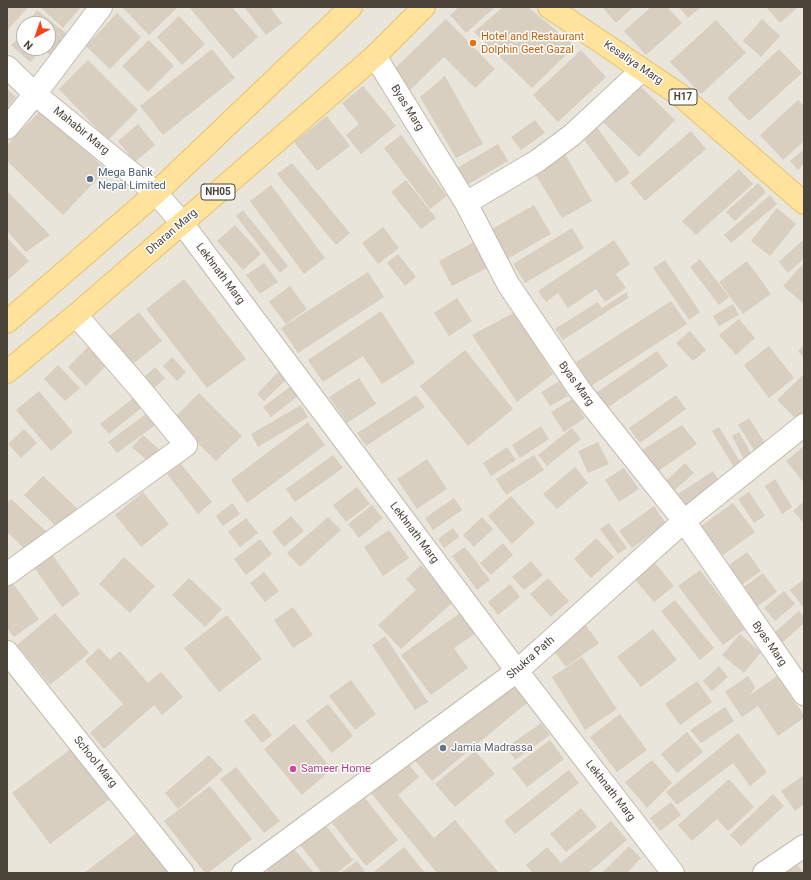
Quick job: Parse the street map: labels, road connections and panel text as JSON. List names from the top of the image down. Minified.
{"streets":{"main road":["Kesaliya Marg","H17","NH05","Dharan Marg"],"street":["Byas Marg","Mahabir Marg","Lekhnath Marg","Shukra Path","School Marg"]},"crossings":[["Byas Marg","Dharan Marg"],["Byas Marg","Shukra Path"],["Mahabir Marg","Lekhnath Marg"],["Dharan Marg","Lekhnath Marg"],["Lekhnath Marg","Shukra Path"]],"places":["Hotel and Restaurant Dolphin Geet Gazal","Mega Bank Nepal Limited","Jamia Madrassa","Sameer Home"],"north":"bottom left"}
